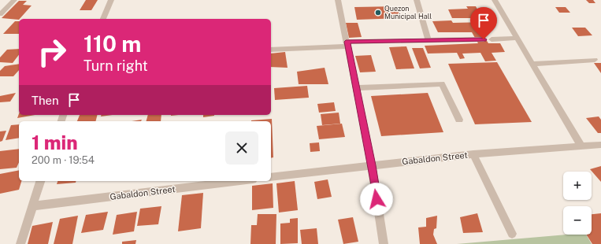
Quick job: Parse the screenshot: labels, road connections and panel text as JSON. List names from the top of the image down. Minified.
{"streets":{"street":["Gabaldon Street"]},"places":["Quezon Municipal Hall"],"page":{"turn":["110 m","Turn right"],"then":"Then","heading":["1 min","200 m · 19:54"],"map_buttons":["+","−"]}}
